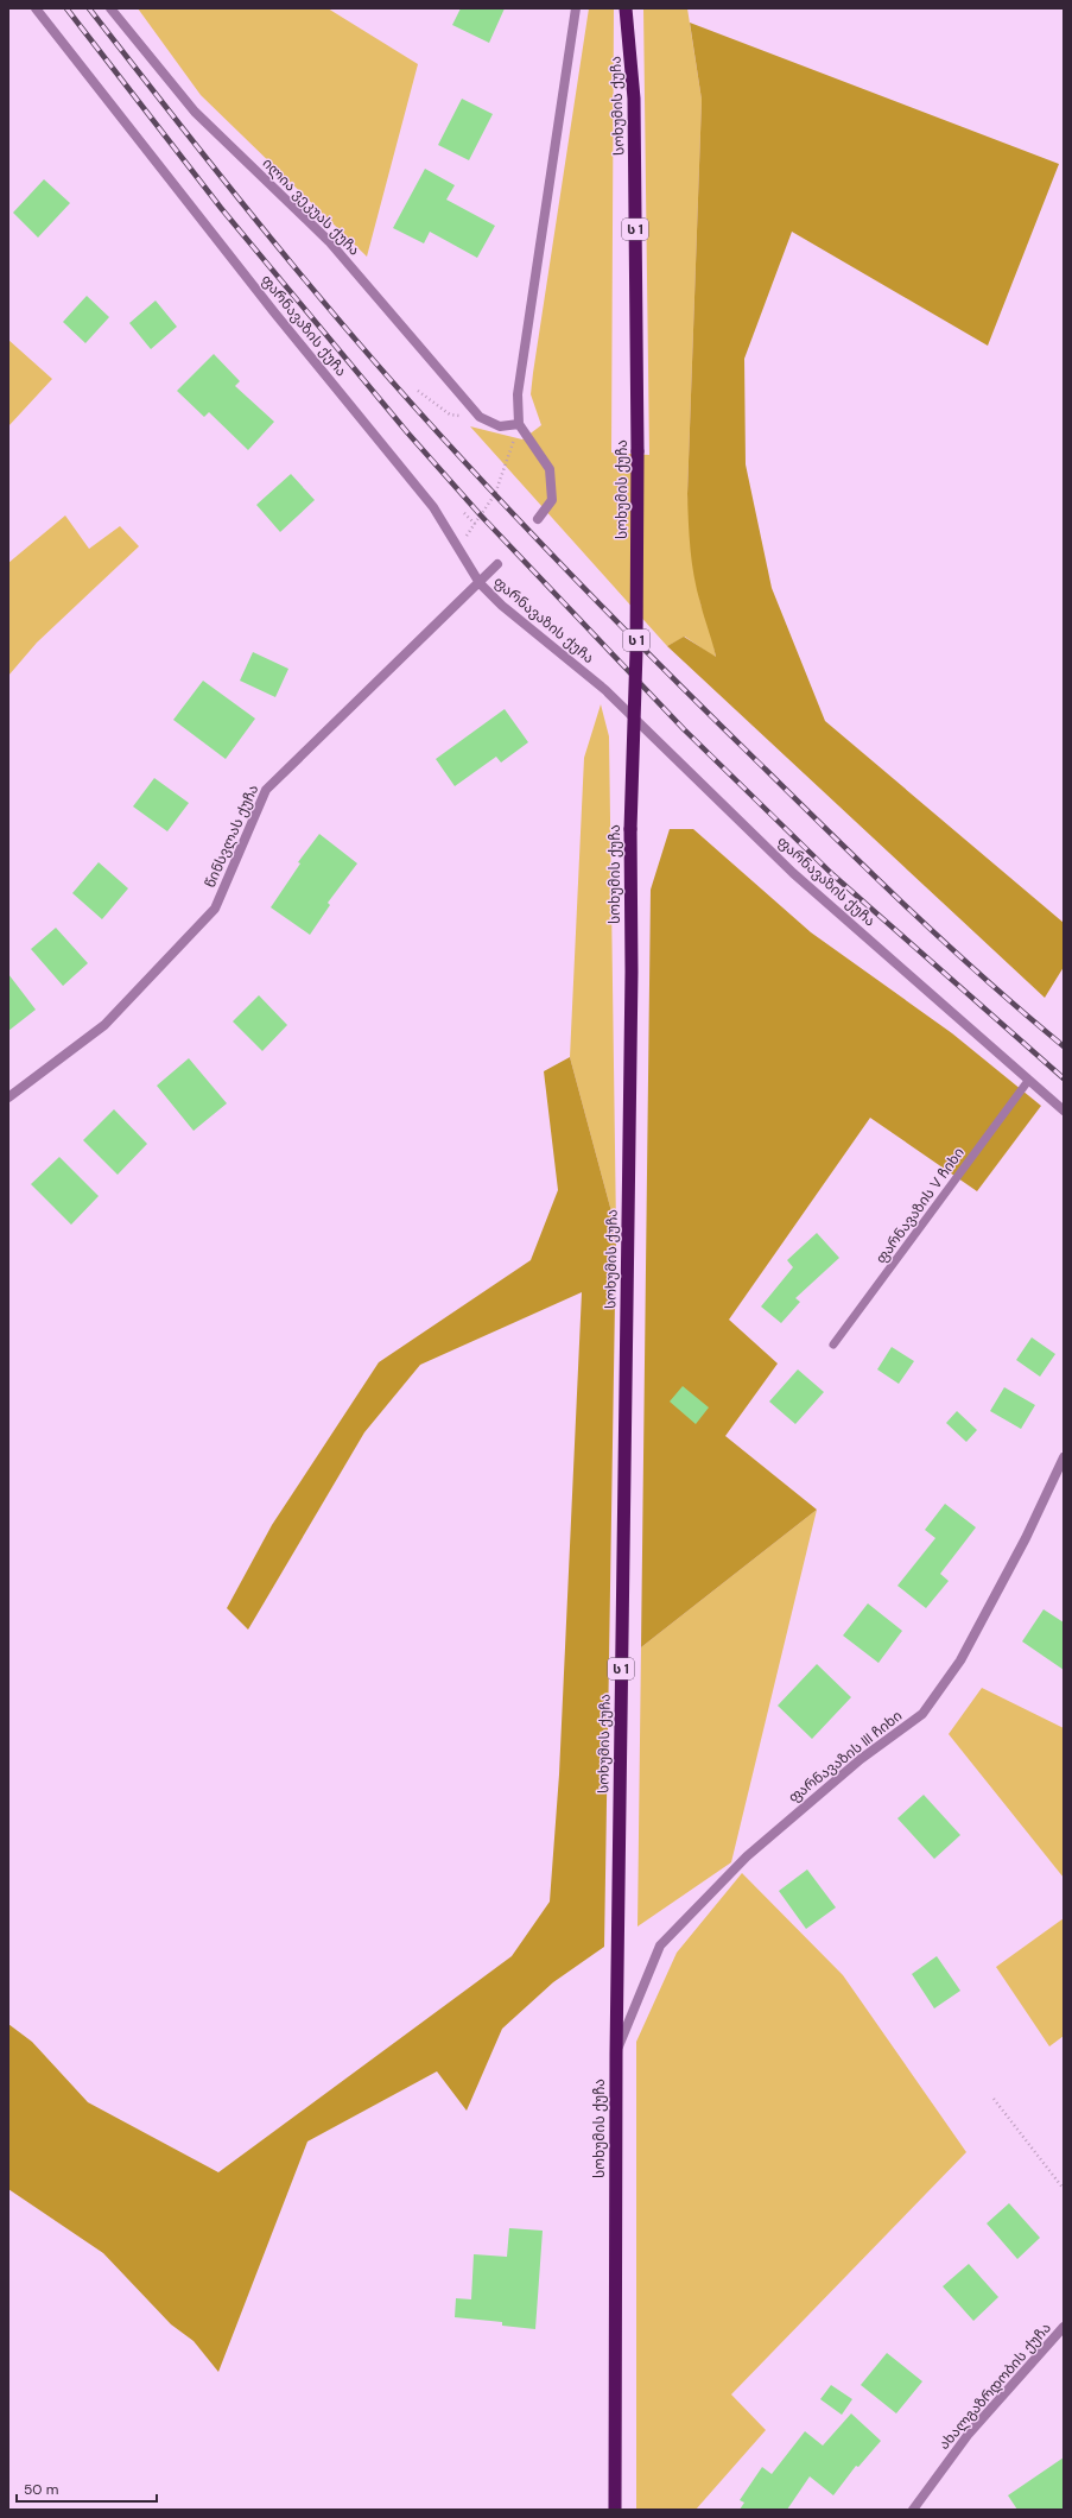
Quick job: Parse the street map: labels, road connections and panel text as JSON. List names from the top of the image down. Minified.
{"streets":{"highway":["სოხუმის ქუჩა","ს 1"],"street":["ილია ვეკუას ქუჩა","ფარნავაზის ქუჩა","წინსვლას ქუჩა","ფარნავაზის III ჩიხი","ახალგაზრდობის ქუჩა"],"lane":["ფარნავაზის V ჩიხი"]},"crossings":[["სოხუმის ქუჩა","ფარნავაზის III ჩიხი"],["ფარნავაზის ქუჩა","წინსვლას ქუჩა"],["ფარნავაზის ქუჩა","ფარნავაზის V ჩიხი"]],"scale_bar":"50 m"}
